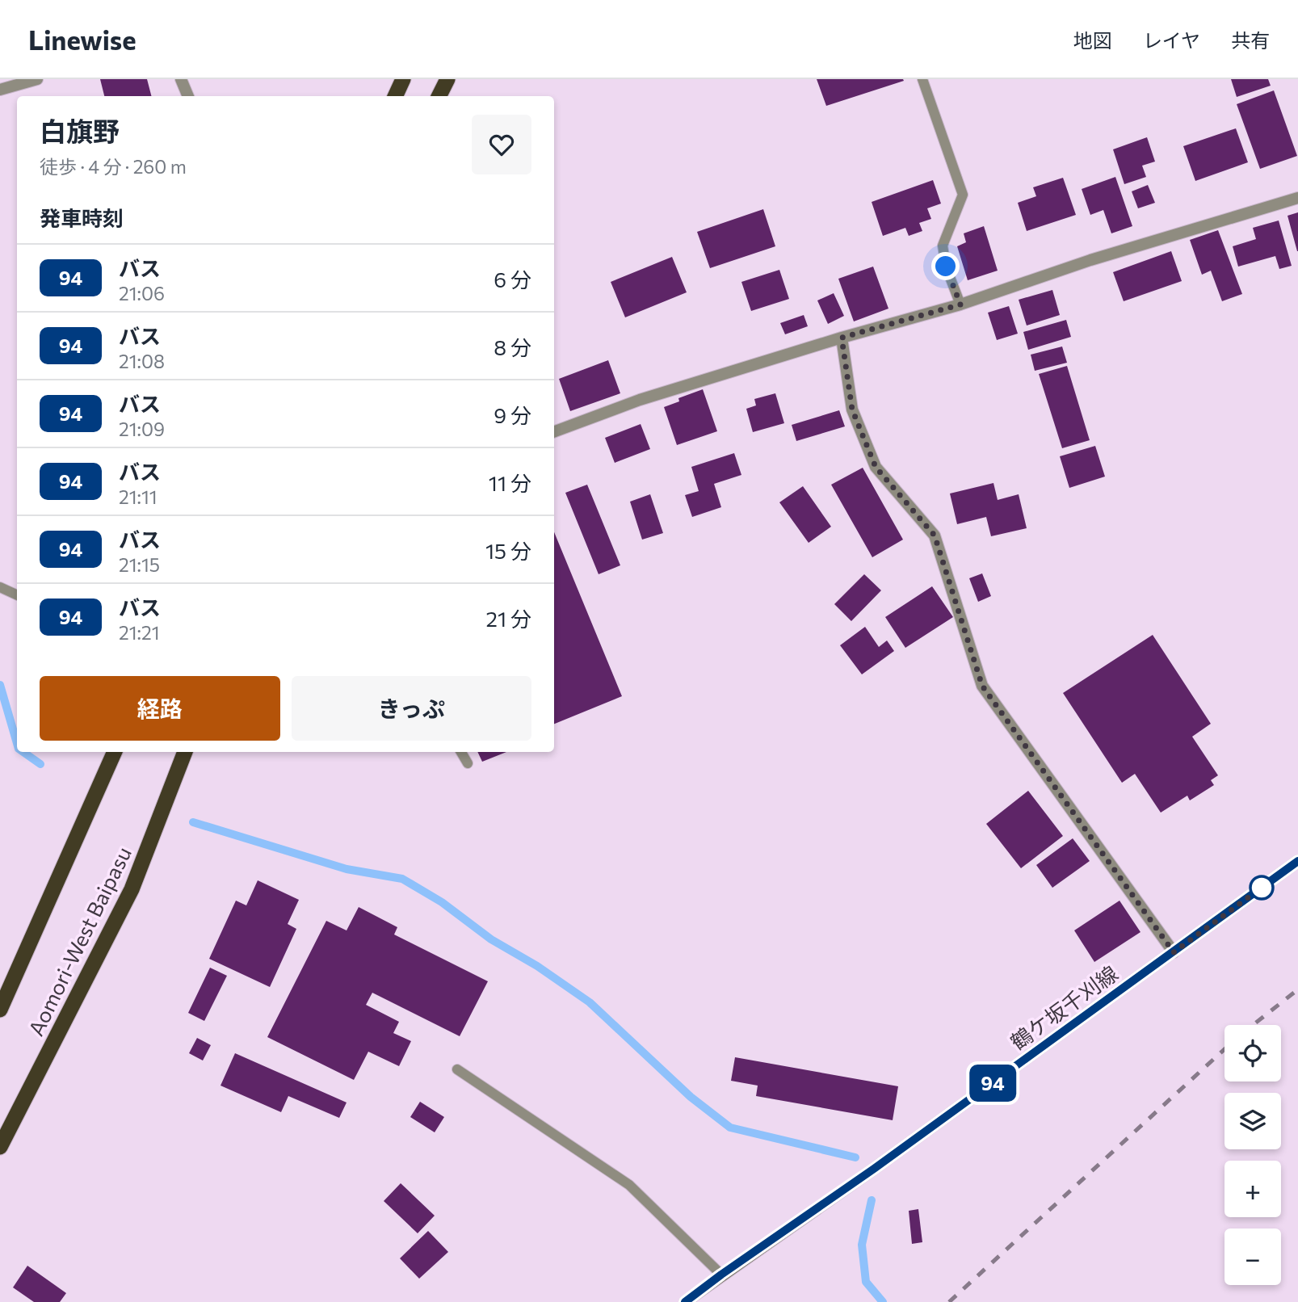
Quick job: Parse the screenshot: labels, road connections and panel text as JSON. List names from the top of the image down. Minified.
{"streets":{"highway":["Aomori-West Baipasu"],"main road":["鶴ケ坂千刈線"]},"lines":["bus line 94"],"page":{"header":"Linewise","nav":["地図","レイヤ","共有"],"on_map":"94","heading":[["白旗野","徒歩 · 4 分 · 260 m"],"発車時刻"],"list":[{"mark":"94","name":"バス","note":"21:06","value":"6 分"},{"mark":"94","name":"バス","note":"21:08","value":"8 分"},{"mark":"94","name":"バス","note":"21:09","value":"9 分"},{"mark":"94","name":"バス","note":"21:11","value":"11 分"},{"mark":"94","name":"バス","note":"21:15","value":"15 分"},{"mark":"94","name":"バス","note":"21:21","value":"21 分"}],"buttons":["経路","きっぷ"],"map_buttons":["+","−"]}}
